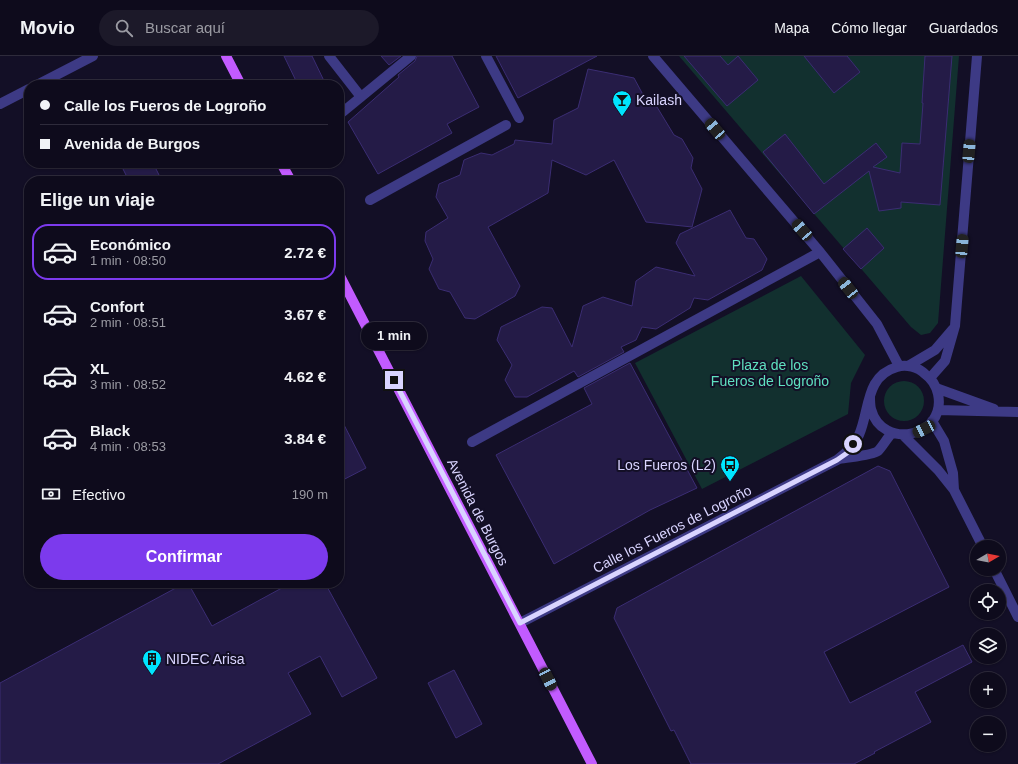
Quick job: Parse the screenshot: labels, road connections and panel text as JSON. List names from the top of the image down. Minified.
{"streets":{"main road":["Avenida de Burgos"],"street":["Calle los Fueros de Logroño"]},"crossings":[["Avenida de Burgos","Calle los Fueros de Logroño"]],"parks":["Plaza de los Fueros de Logroño"],"places":{"bar":["Kailash"],"bus stop":["Los Fueros (L2)"],"building":["NIDEC Arisa"]},"north":"right","page":{"header":"Movio","search":"Buscar aquí","nav":["Mapa","Cómo llegar","Guardados"],"banner":["Calle los Fueros de Logroño","Avenida de Burgos"],"heading":"Elige un viaje","list":[{"name":"Económico","note":"1 min · 08:50","value":"2.72 €"},{"name":"Confort","note":"2 min · 08:51","value":"3.67 €"},{"name":"XL","note":"3 min · 08:52","value":"4.62 €"},{"name":"Black","note":"4 min · 08:53","value":"3.84 €"}],"bubble":"1 min","pay":["Efectivo","190 m"],"buttons":"Confirmar","map_buttons":["+","−"]}}
